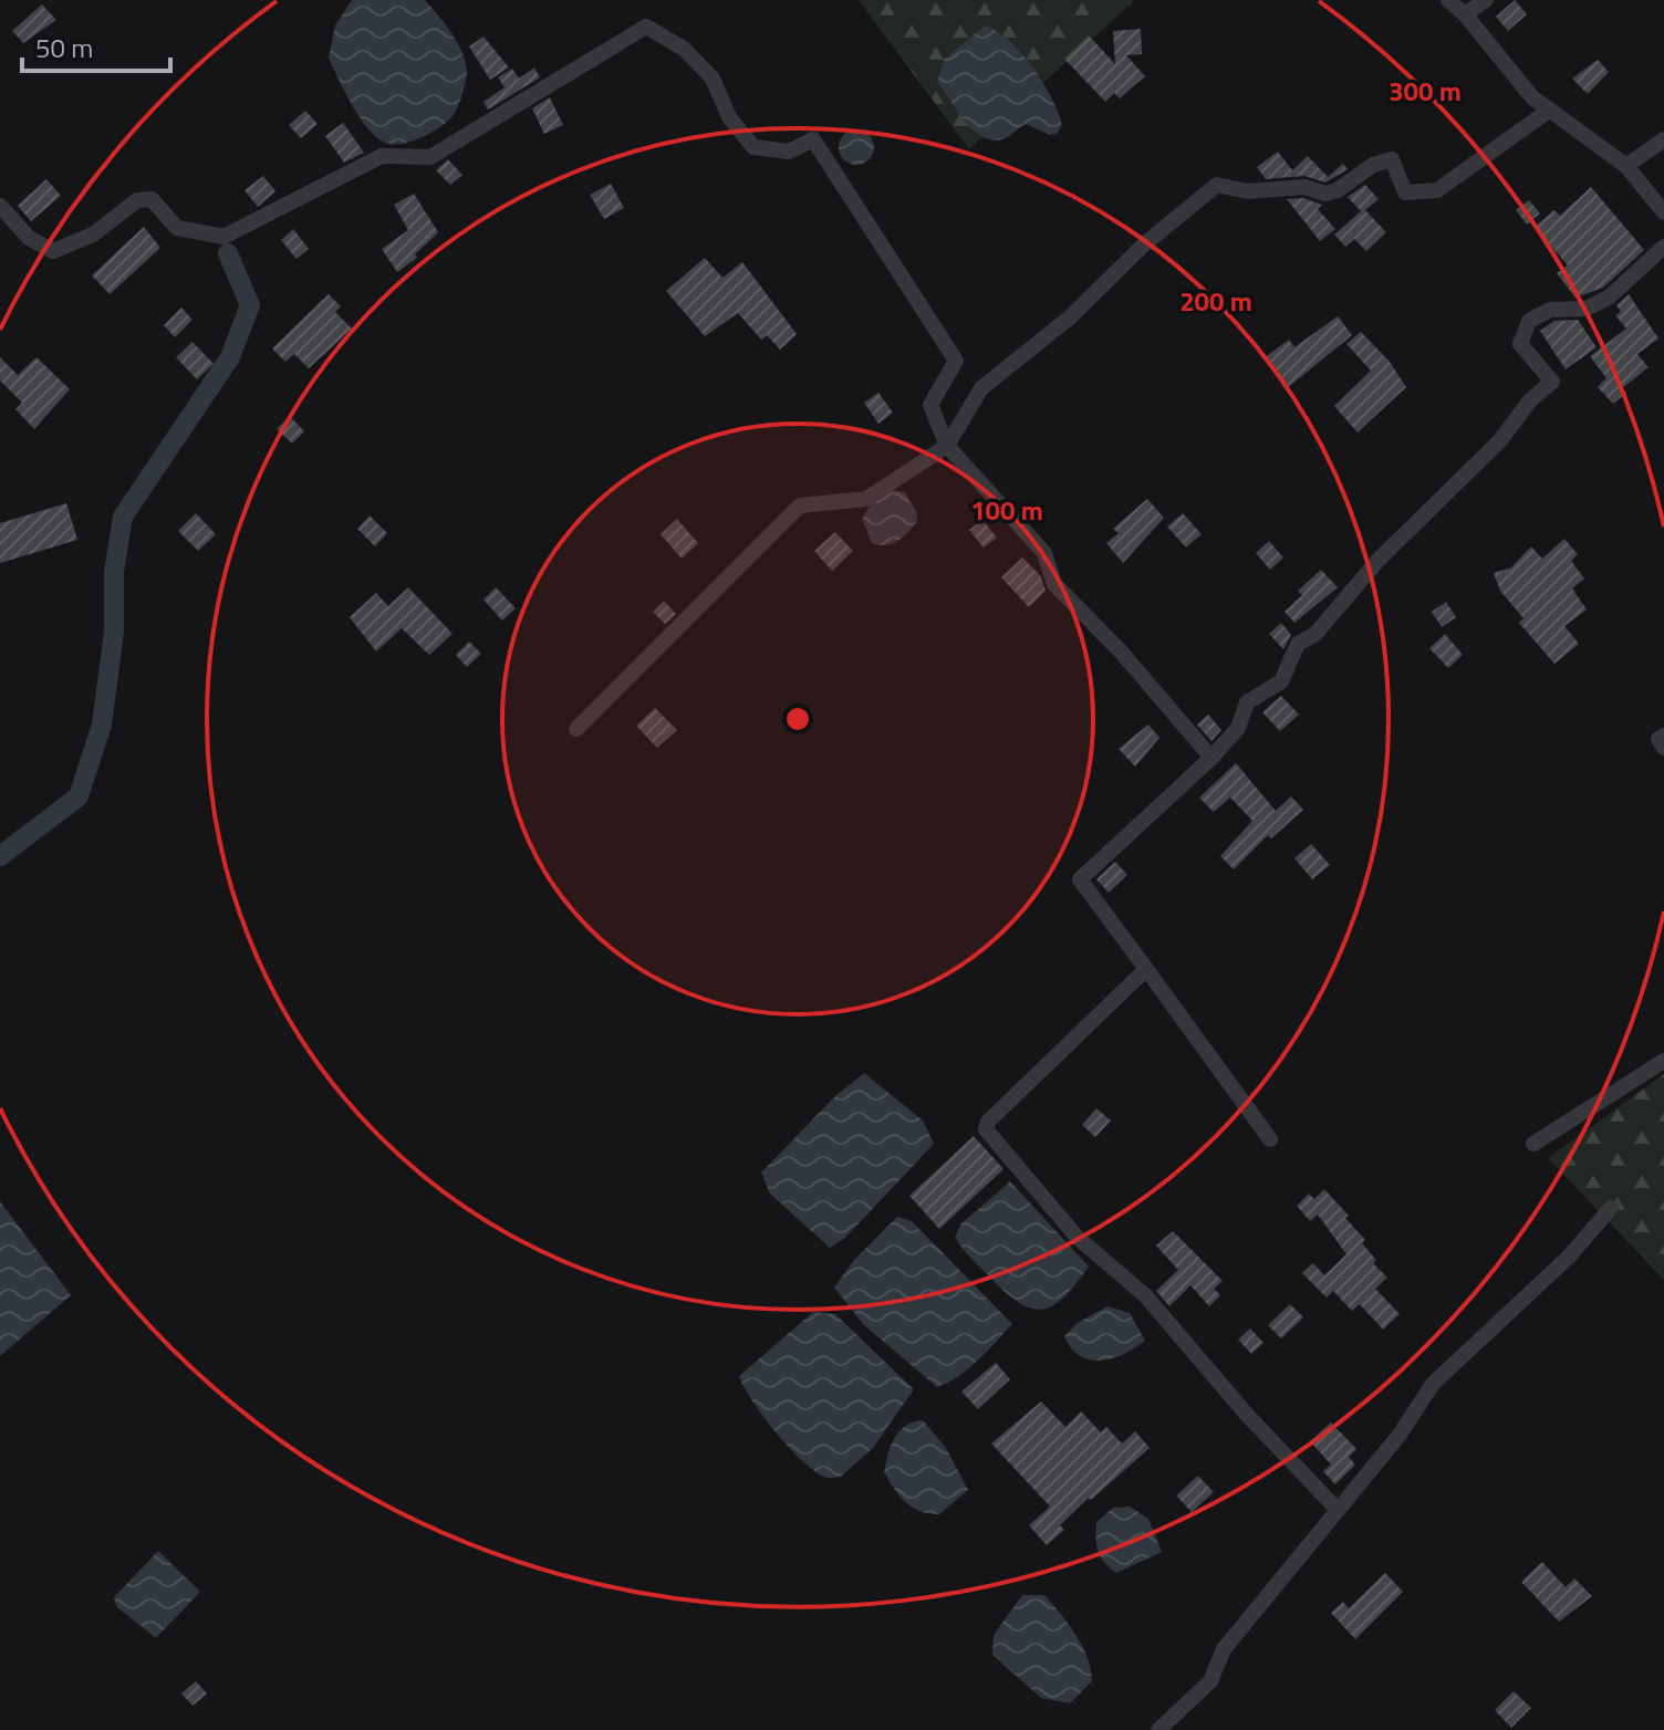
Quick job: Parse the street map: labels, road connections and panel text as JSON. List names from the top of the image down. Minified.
{"scale_bar":"50 m","rings":["300 m","200 m","100 m"]}
